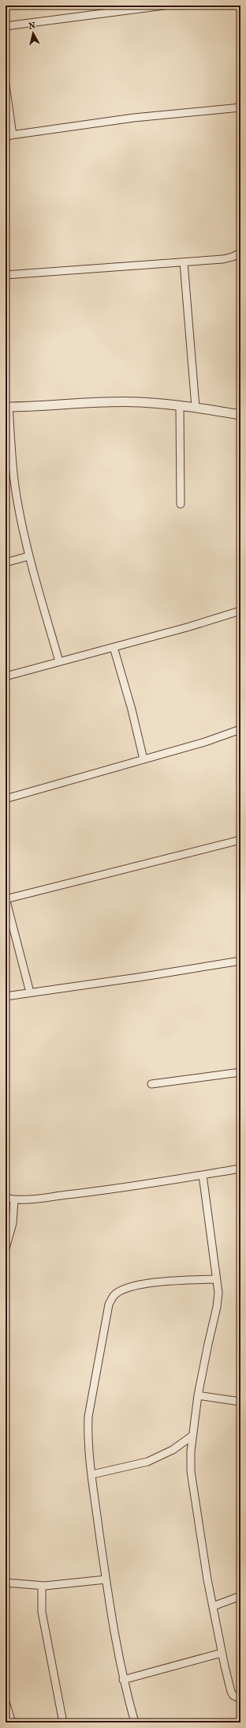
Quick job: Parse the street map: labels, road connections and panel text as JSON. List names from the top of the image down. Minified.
{"north":"top"}
